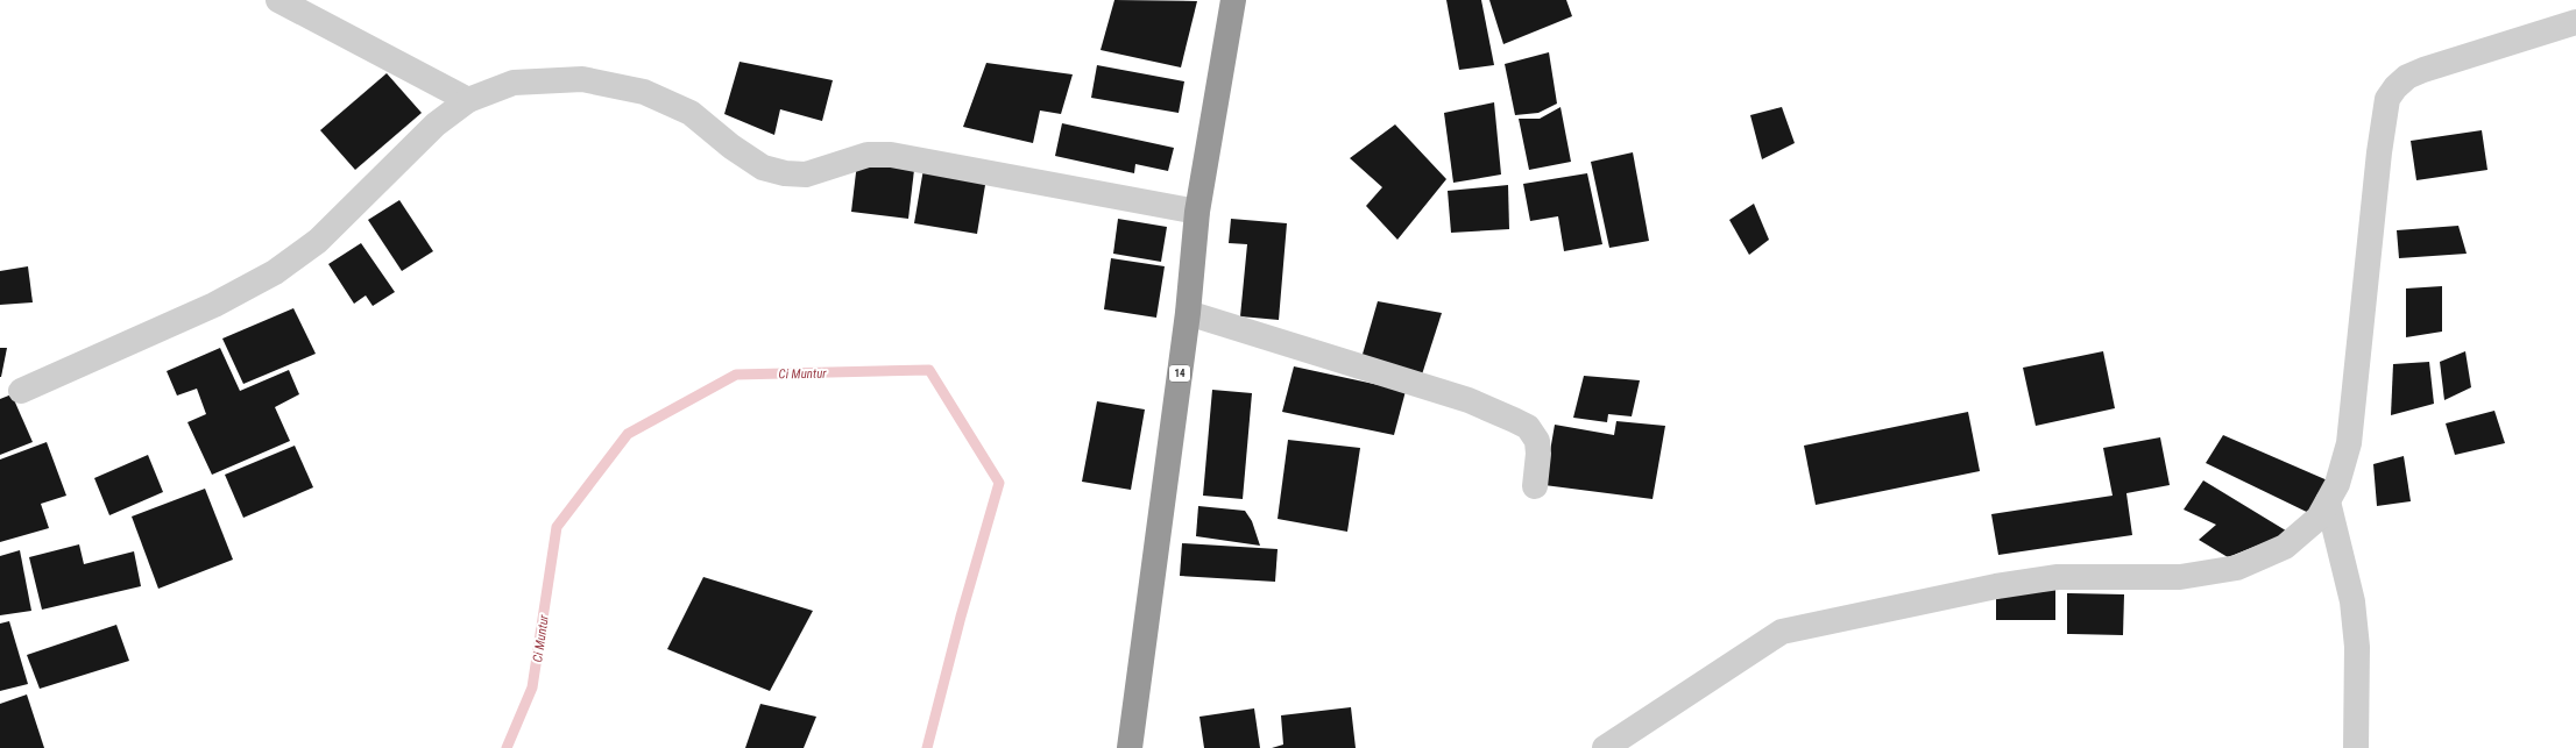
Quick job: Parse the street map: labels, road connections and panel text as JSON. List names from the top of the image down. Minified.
{"streets":{"highway":["14"]},"water":["Ci Muntur"]}
